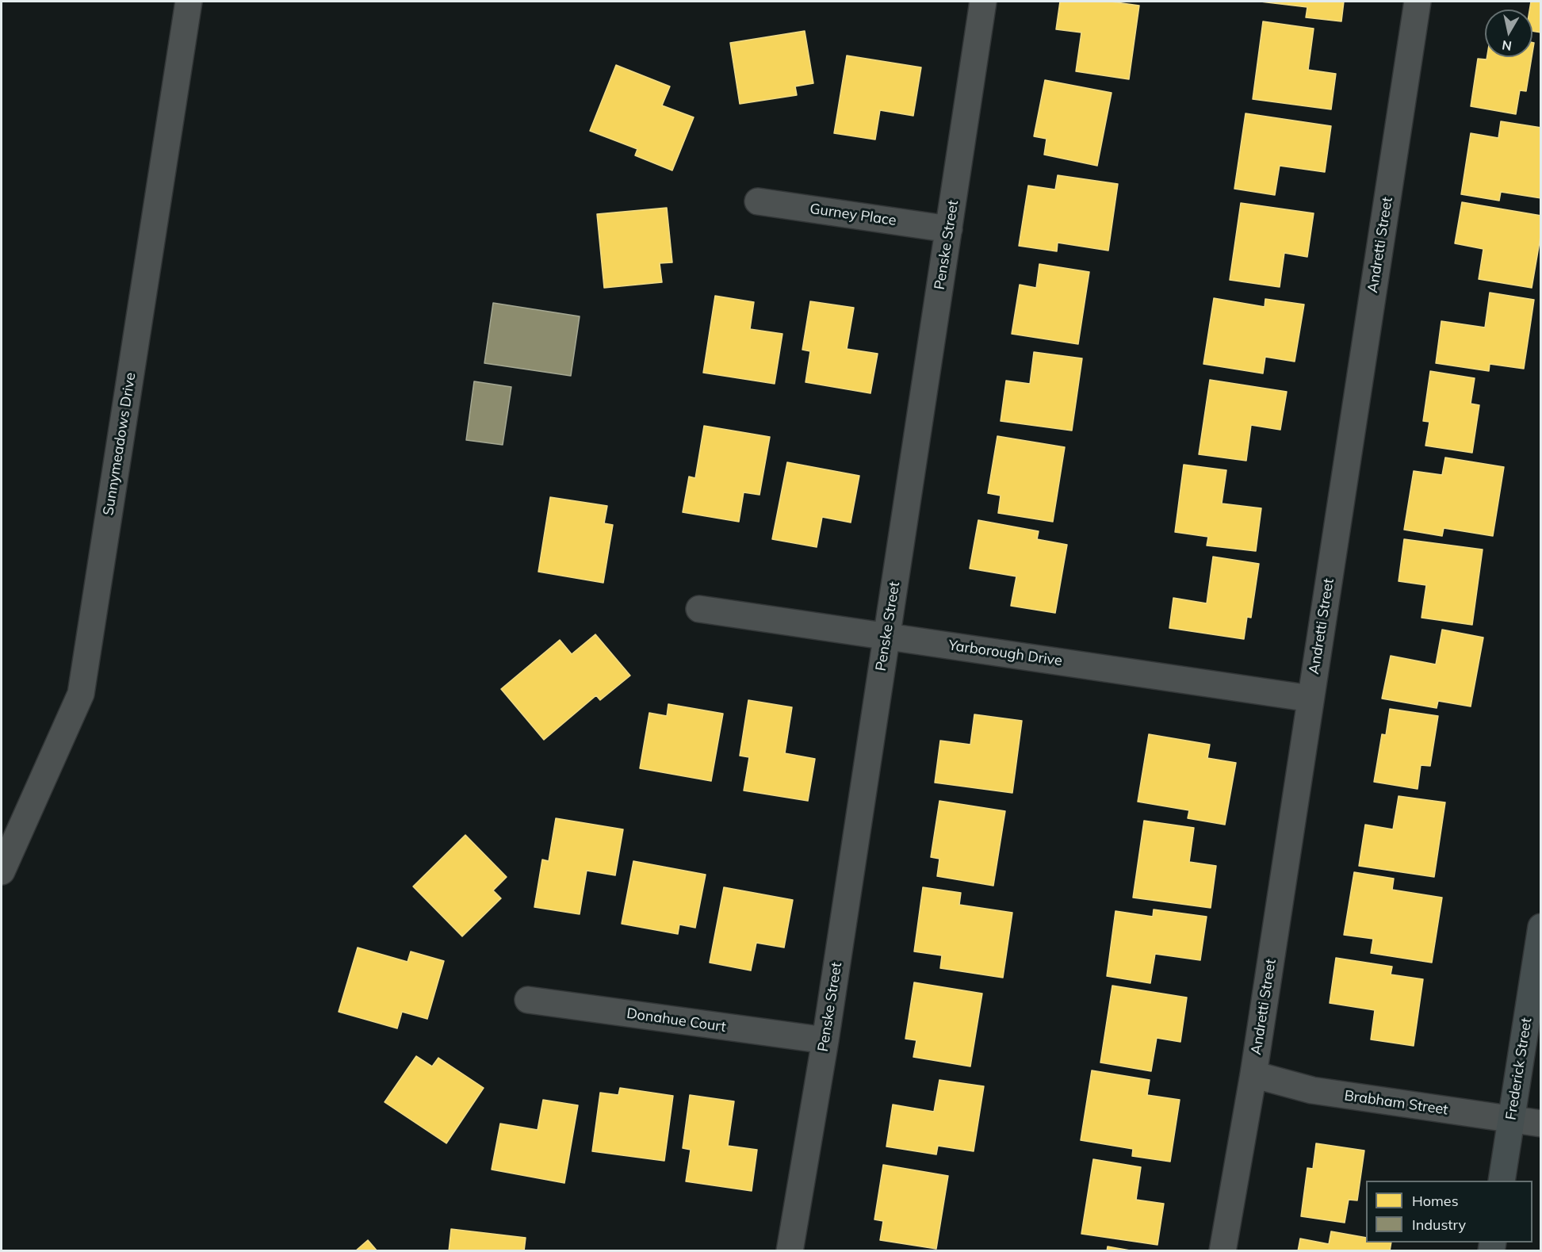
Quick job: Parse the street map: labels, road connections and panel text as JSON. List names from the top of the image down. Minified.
{"streets":{"main road":["Frederick Street"],"street":["Gurney Place","Penske Street","Andretti Street","Sunnymeadows Drive","Yarborough Drive","Donahue Court","Brabham Street"]},"crossings":[["Gurney Place","Penske Street"],["Penske Street","Yarborough Drive"],["Penske Street","Donahue Court"],["Andretti Street","Yarborough Drive"],["Andretti Street","Brabham Street"],["Frederick Street","Brabham Street"]],"legend":["Homes","Industry"],"north":"bottom"}
